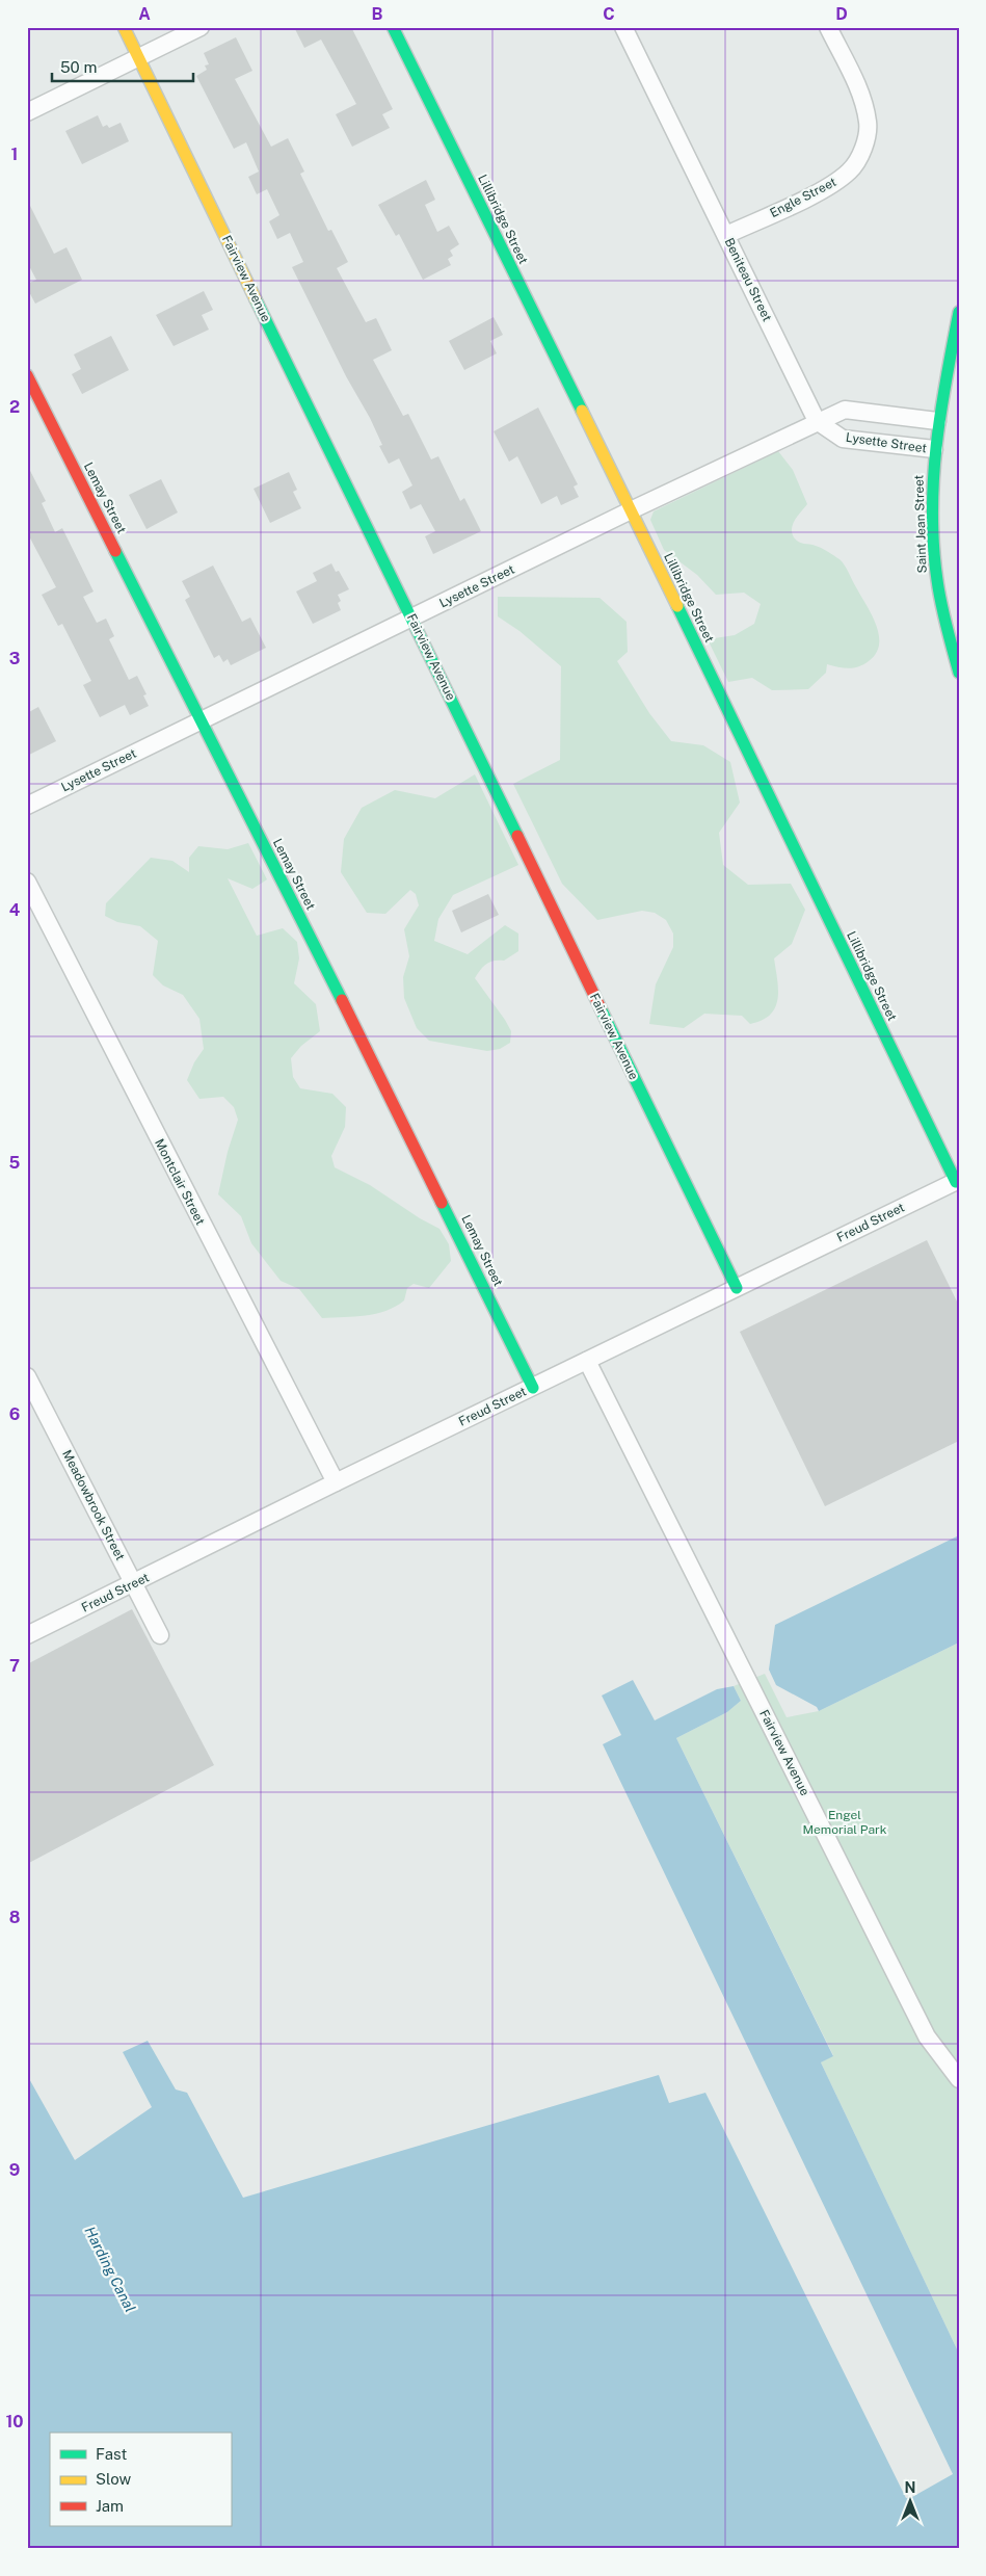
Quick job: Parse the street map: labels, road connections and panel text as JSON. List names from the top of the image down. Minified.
{"streets":{"street":["Engle Street","Lillibridge Street","Fairview Avenue","Beniteau Street","Lysette Street","Lemay Street","Saint Jean Street","Montclair Street","Freud Street","Meadowbrook Street"]},"crossings":[["Engle Street","Beniteau Street"],["Lillibridge Street","Lysette Street"],["Lillibridge Street","Freud Street"],["Fairview Avenue","Lysette Street"],["Fairview Avenue","Freud Street"],["Beniteau Street","Lysette Street"],["Lysette Street","Lemay Street"],["Lysette Street","Saint Jean Street"],["Lemay Street","Freud Street"],["Montclair Street","Freud Street"],["Freud Street","Meadowbrook Street"]],"water":["Harding Canal"],"parks":["Engel Memorial Park"],"legend":["Fast","Slow","Jam"],"scale_bar":"50 m","north":"top","grid":{"columns":["A","B","C","D"],"rows":["1","2","3","4","5","6","7","8","9","10"]}}
